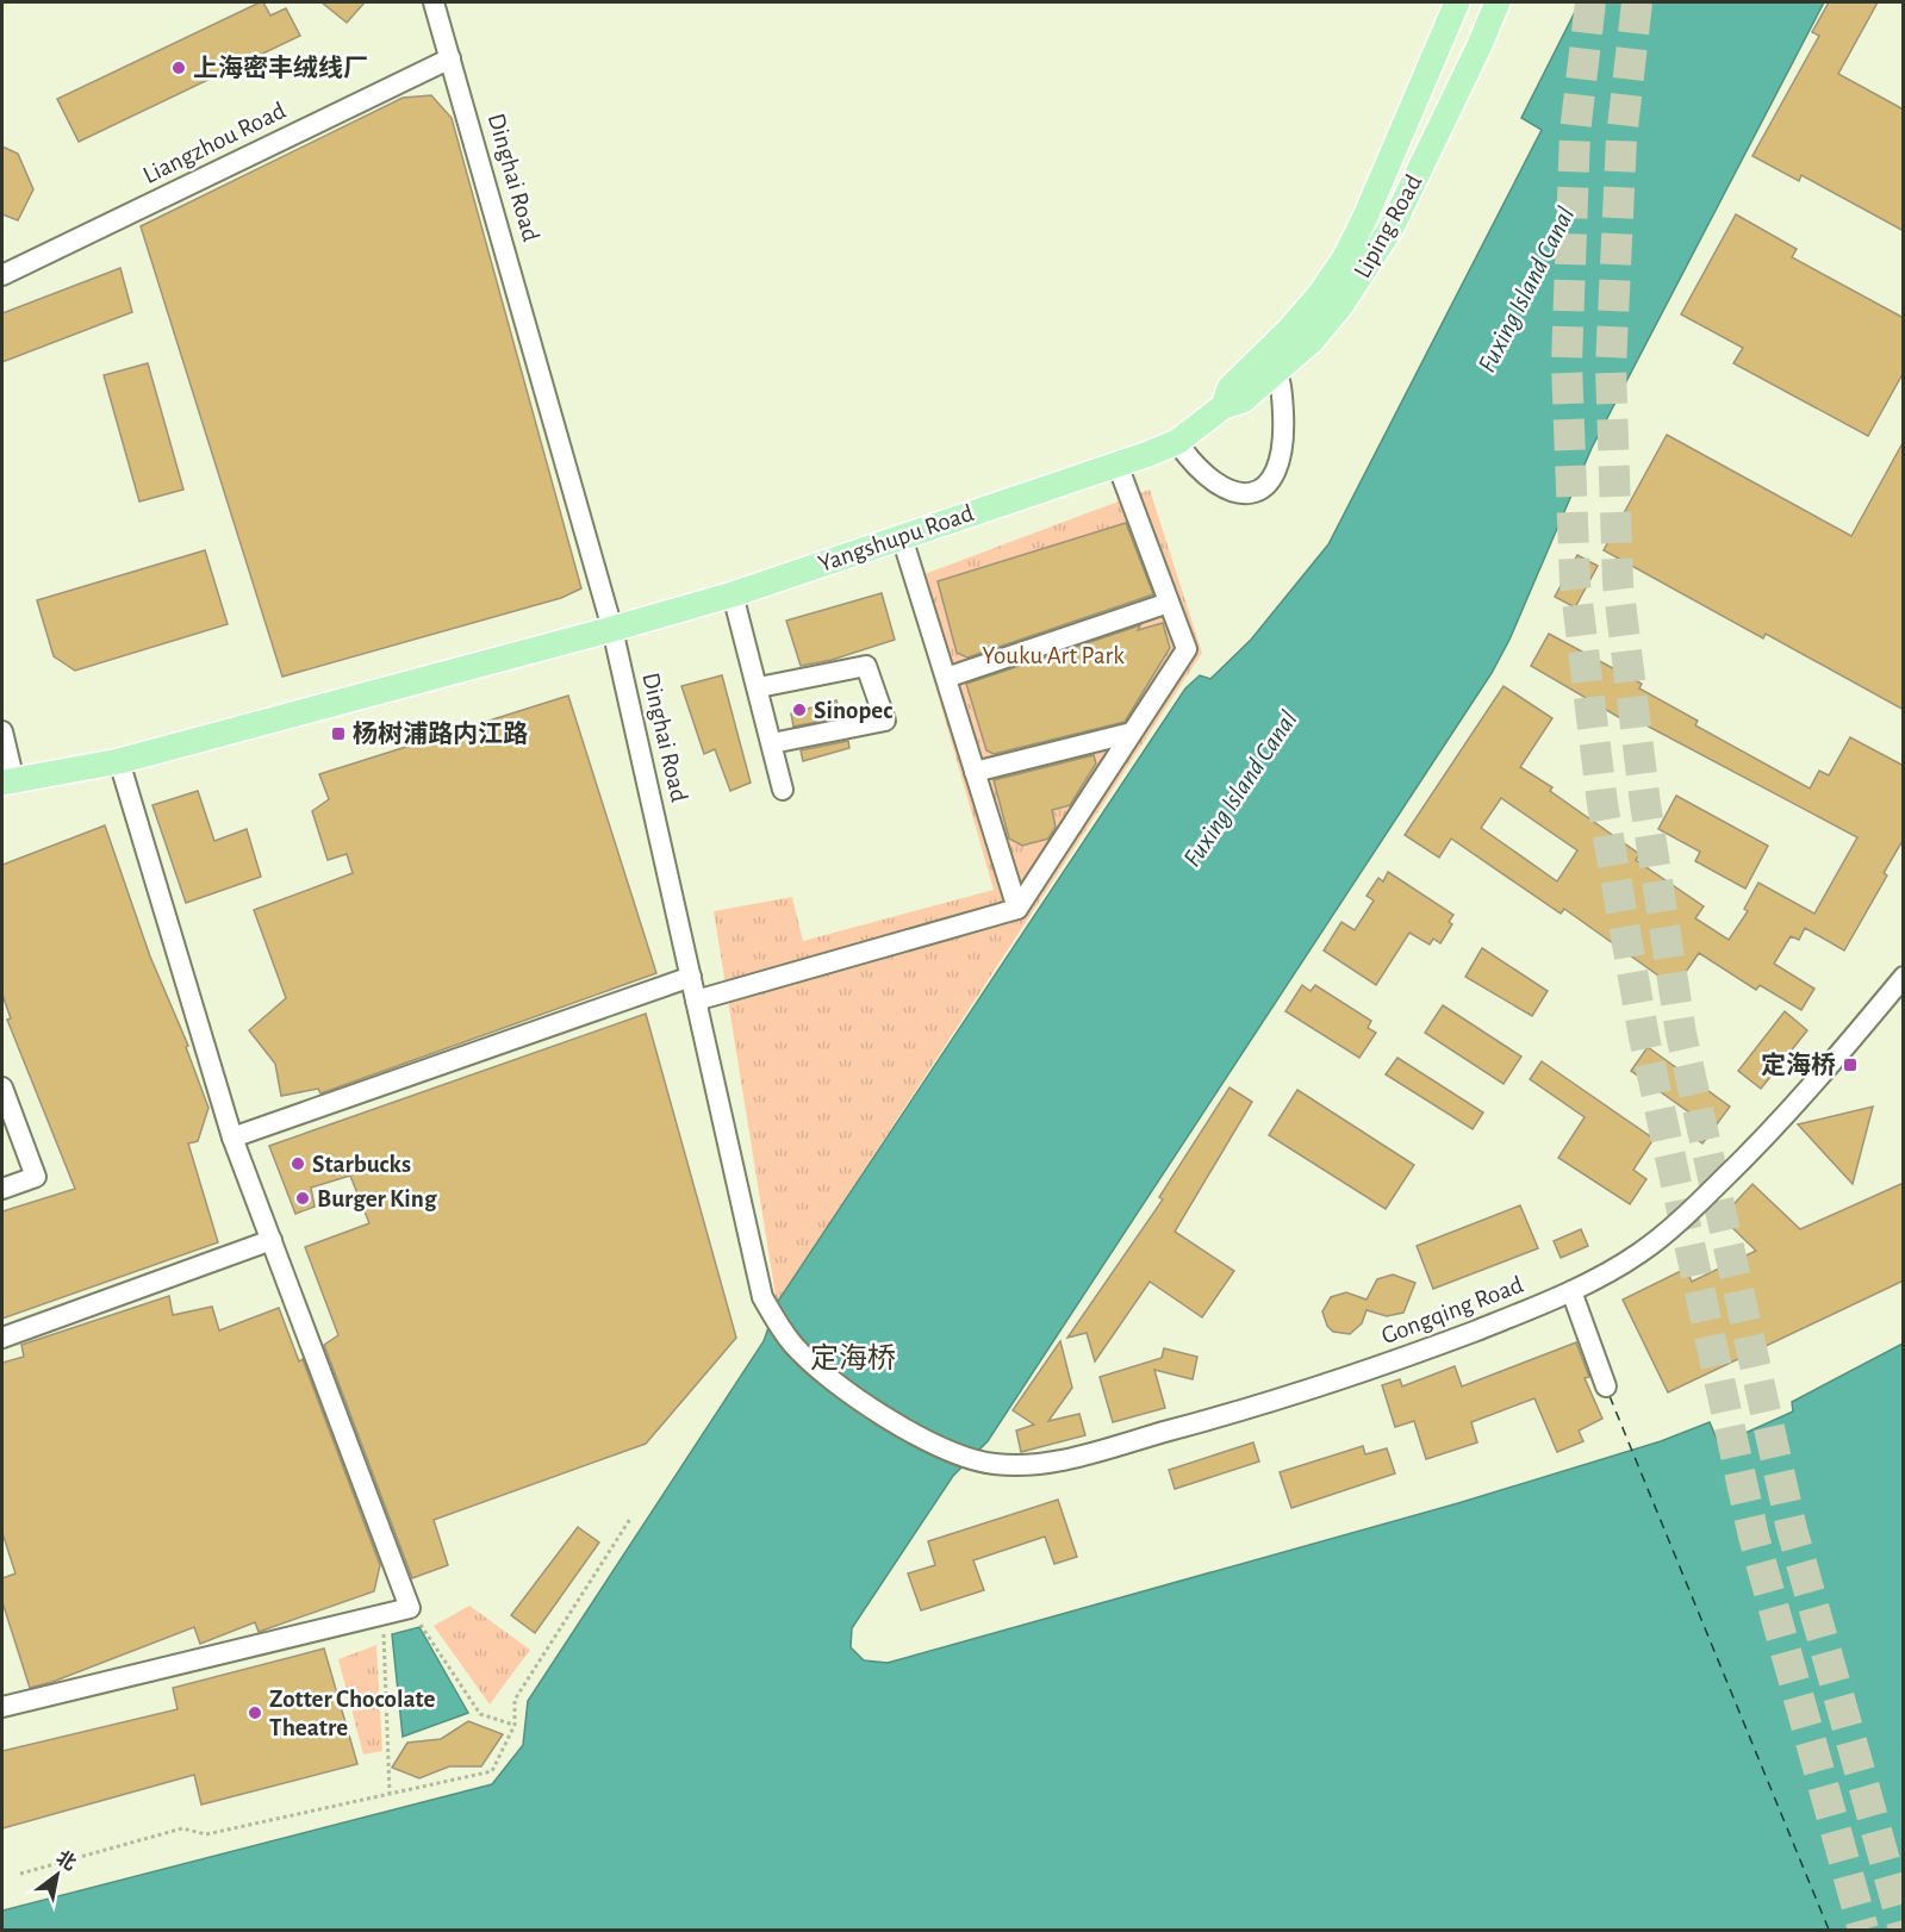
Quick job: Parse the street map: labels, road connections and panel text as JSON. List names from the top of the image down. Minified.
{"streets":{"main road":["Liping Road","Yangshupu Road"],"street":["Liangzhou Road","Dinghai Road","Gongqing Road"]},"crossings":[["Liangzhou Road","Dinghai Road"],["Dinghai Road","Yangshupu Road"],["Dinghai Road","Gongqing Road"],["Liping Road","Yangshupu Road"]],"districts":["定海桥"],"water":["Fuxing Island Canal"],"parks":["Youku Art Park"],"places":{"other":["上海密丰绒线厂","Sinopec","Starbucks","Burger King","Zotter Chocolate Theatre"],"transit":["杨树浦路内江路","定海桥"]},"north":"top right"}
